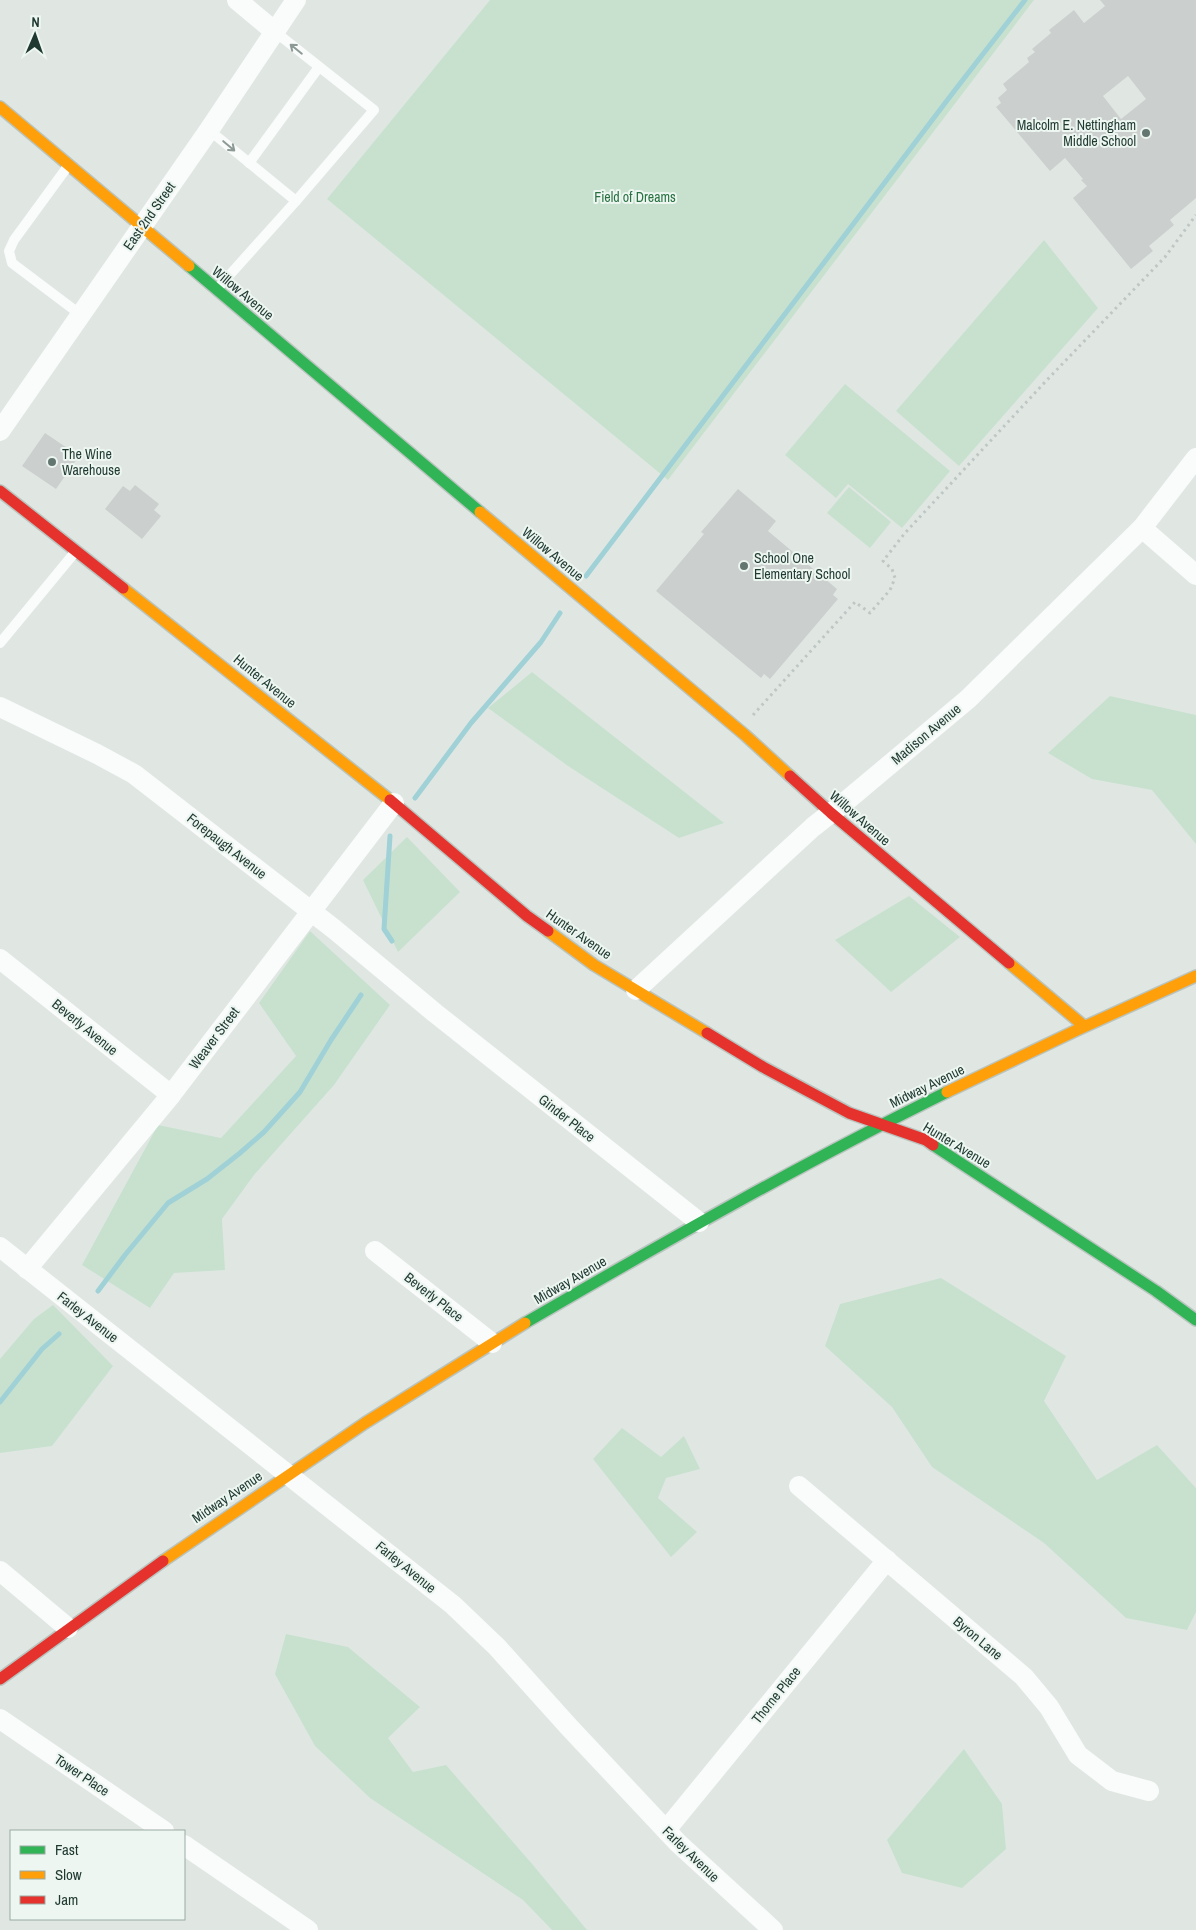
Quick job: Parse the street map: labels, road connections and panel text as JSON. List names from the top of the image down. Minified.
{"streets":{"street":["East 2nd Street","Willow Avenue","Hunter Avenue","Madison Avenue","Forepaugh Avenue","Beverly Avenue","Weaver Street","Midway Avenue","Ginder Place","Beverly Place","Farley Avenue","Byron Lane","Thorne Place","Tower Place"]},"crossings":[["East 2nd Street","Willow Avenue"],["Willow Avenue","Madison Avenue"],["Willow Avenue","Midway Avenue"],["Hunter Avenue","Madison Avenue"],["Hunter Avenue","Weaver Street"],["Hunter Avenue","Midway Avenue"],["Forepaugh Avenue","Weaver Street"],["Forepaugh Avenue","Ginder Place"],["Beverly Avenue","Weaver Street"],["Weaver Street","Farley Avenue"],["Midway Avenue","Ginder Place"],["Midway Avenue","Beverly Place"],["Midway Avenue","Farley Avenue"],["Farley Avenue","Thorne Place"],["Byron Lane","Thorne Place"]],"parks":["Field of Dreams"],"places":["Malcolm E. Nettingham Middle School","The Wine Warehouse","School One Elementary School"],"legend":["Fast","Slow","Jam"],"north":"top"}
